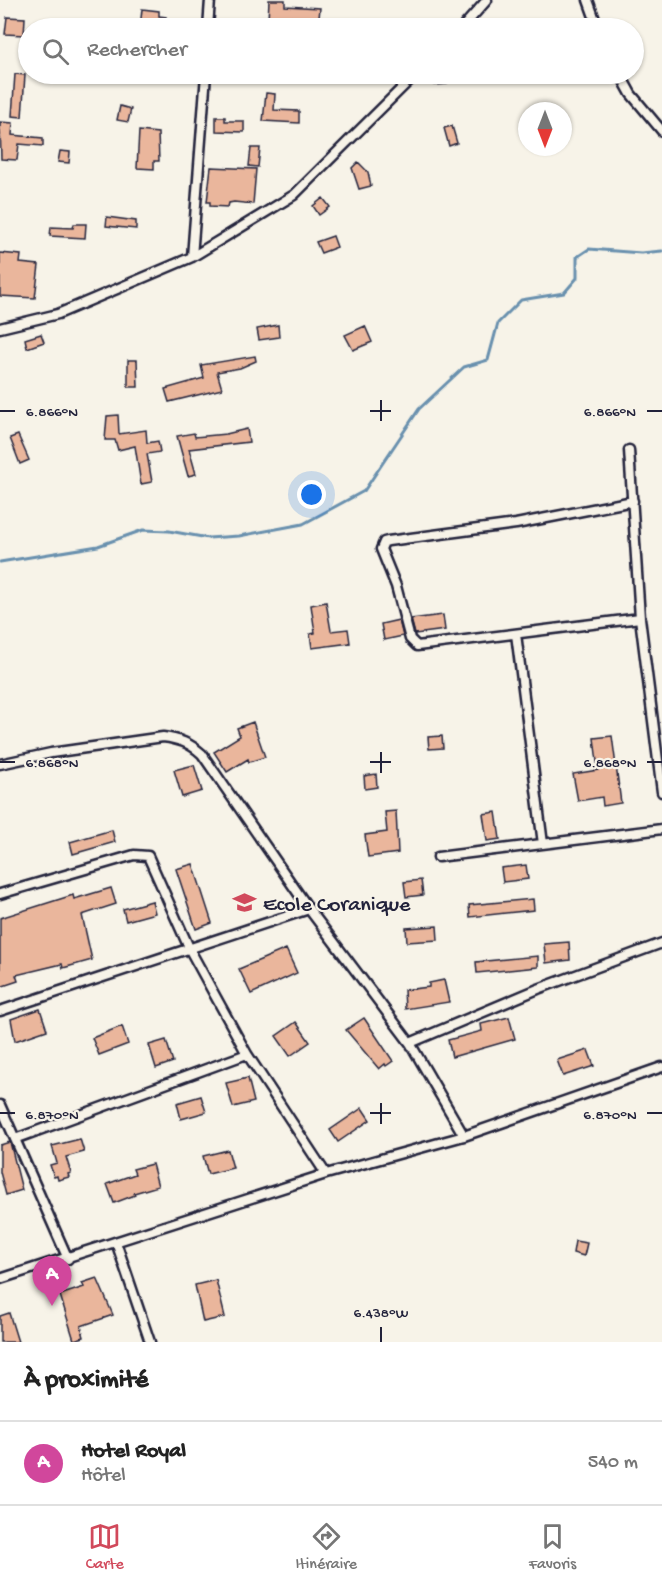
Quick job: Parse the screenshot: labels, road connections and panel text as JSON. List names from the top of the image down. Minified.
{"places":{"school or university":["Ecole Coranique"]},"north":"bottom","page":{"search":"Rechercher","pins":"A","heading":"À proximité","list":[{"mark":"A","name":"Hotel Royal","note":"Hôtel","value":"540 m"}],"nav":["Carte","Itinéraire","Favoris"]},"coordinates":["6.866°N","6.868°N","6.870°N","6.438°W"]}
